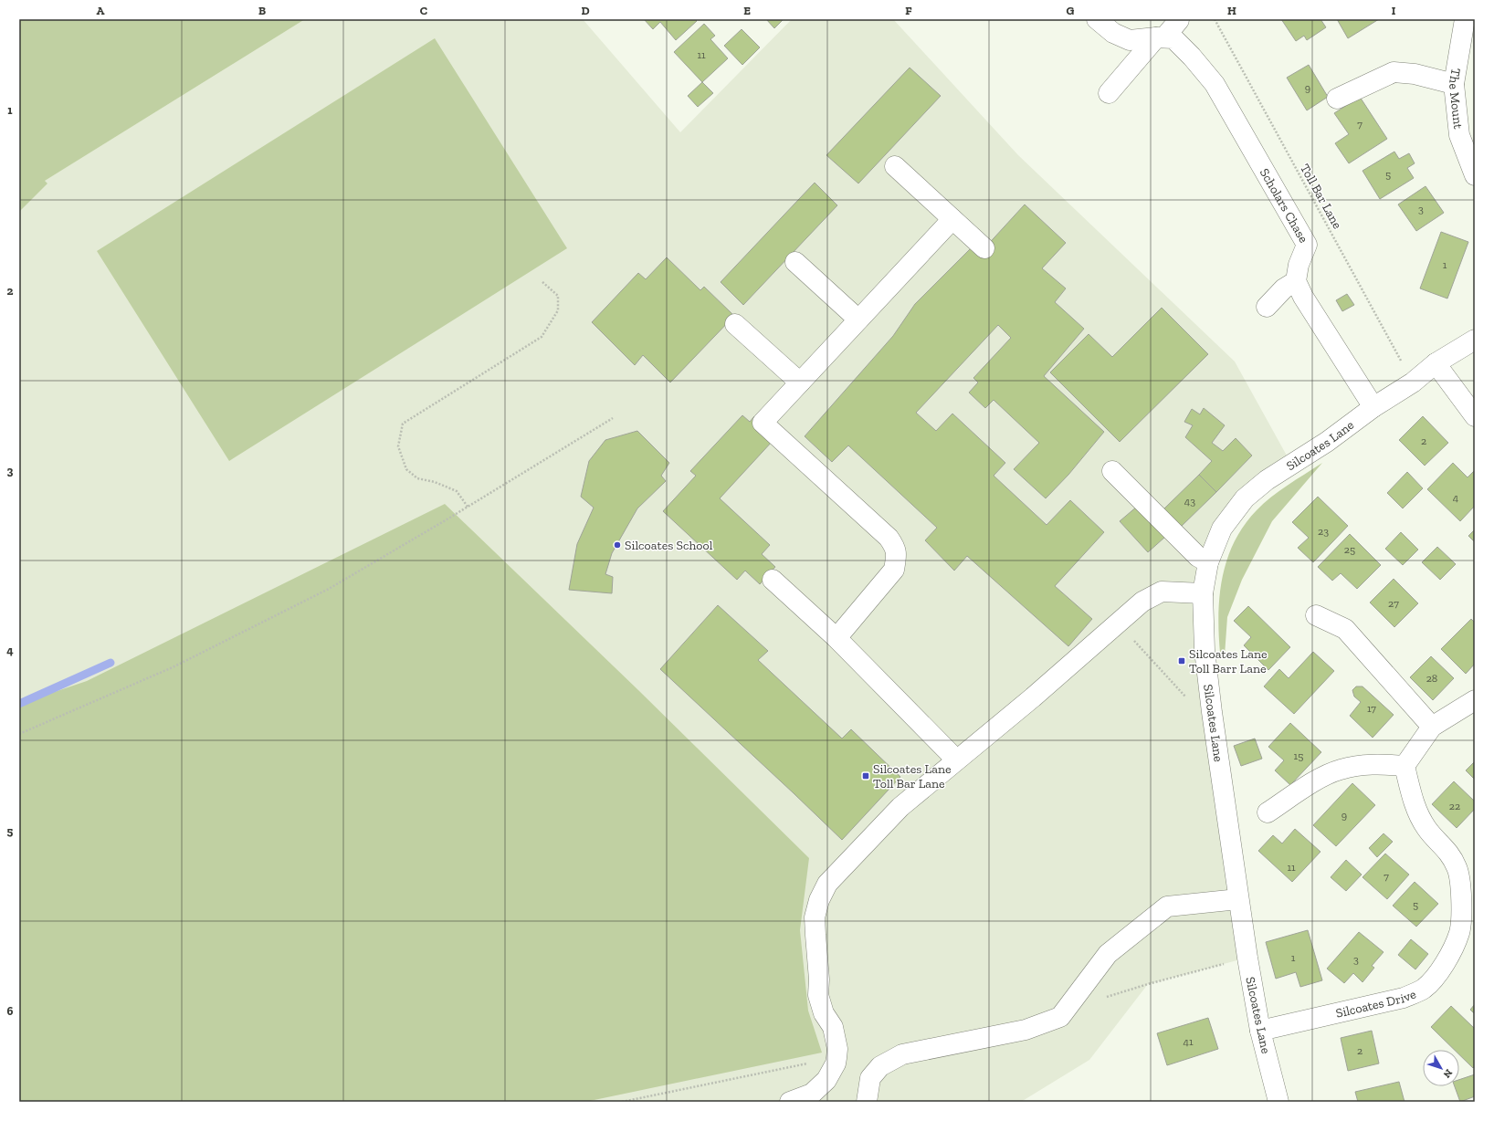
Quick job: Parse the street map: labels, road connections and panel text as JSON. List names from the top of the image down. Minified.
{"streets":{"street":["The Mount","Scholars Chase","Silcoates Lane","Silcoates Drive"],"path":["Toll Bar Lane"]},"crossings":[["Toll Bar Lane","Silcoates Lane"],["Silcoates Lane","Silcoates Drive"]],"places":{"other":["Silcoates School"],"transit":["Silcoates Lane Toll Barr Lane","Silcoates Lane Toll Bar Lane"]},"house_numbers":["11","9","7","5","3","1","2","4","43","23","25","27","28","17","15","22","9","11","7","5","1","3","41","2"],"north":"bottom right","grid":{"columns":["A","B","C","D","E","F","G","H","I"],"rows":["1","2","3","4","5","6"]}}
